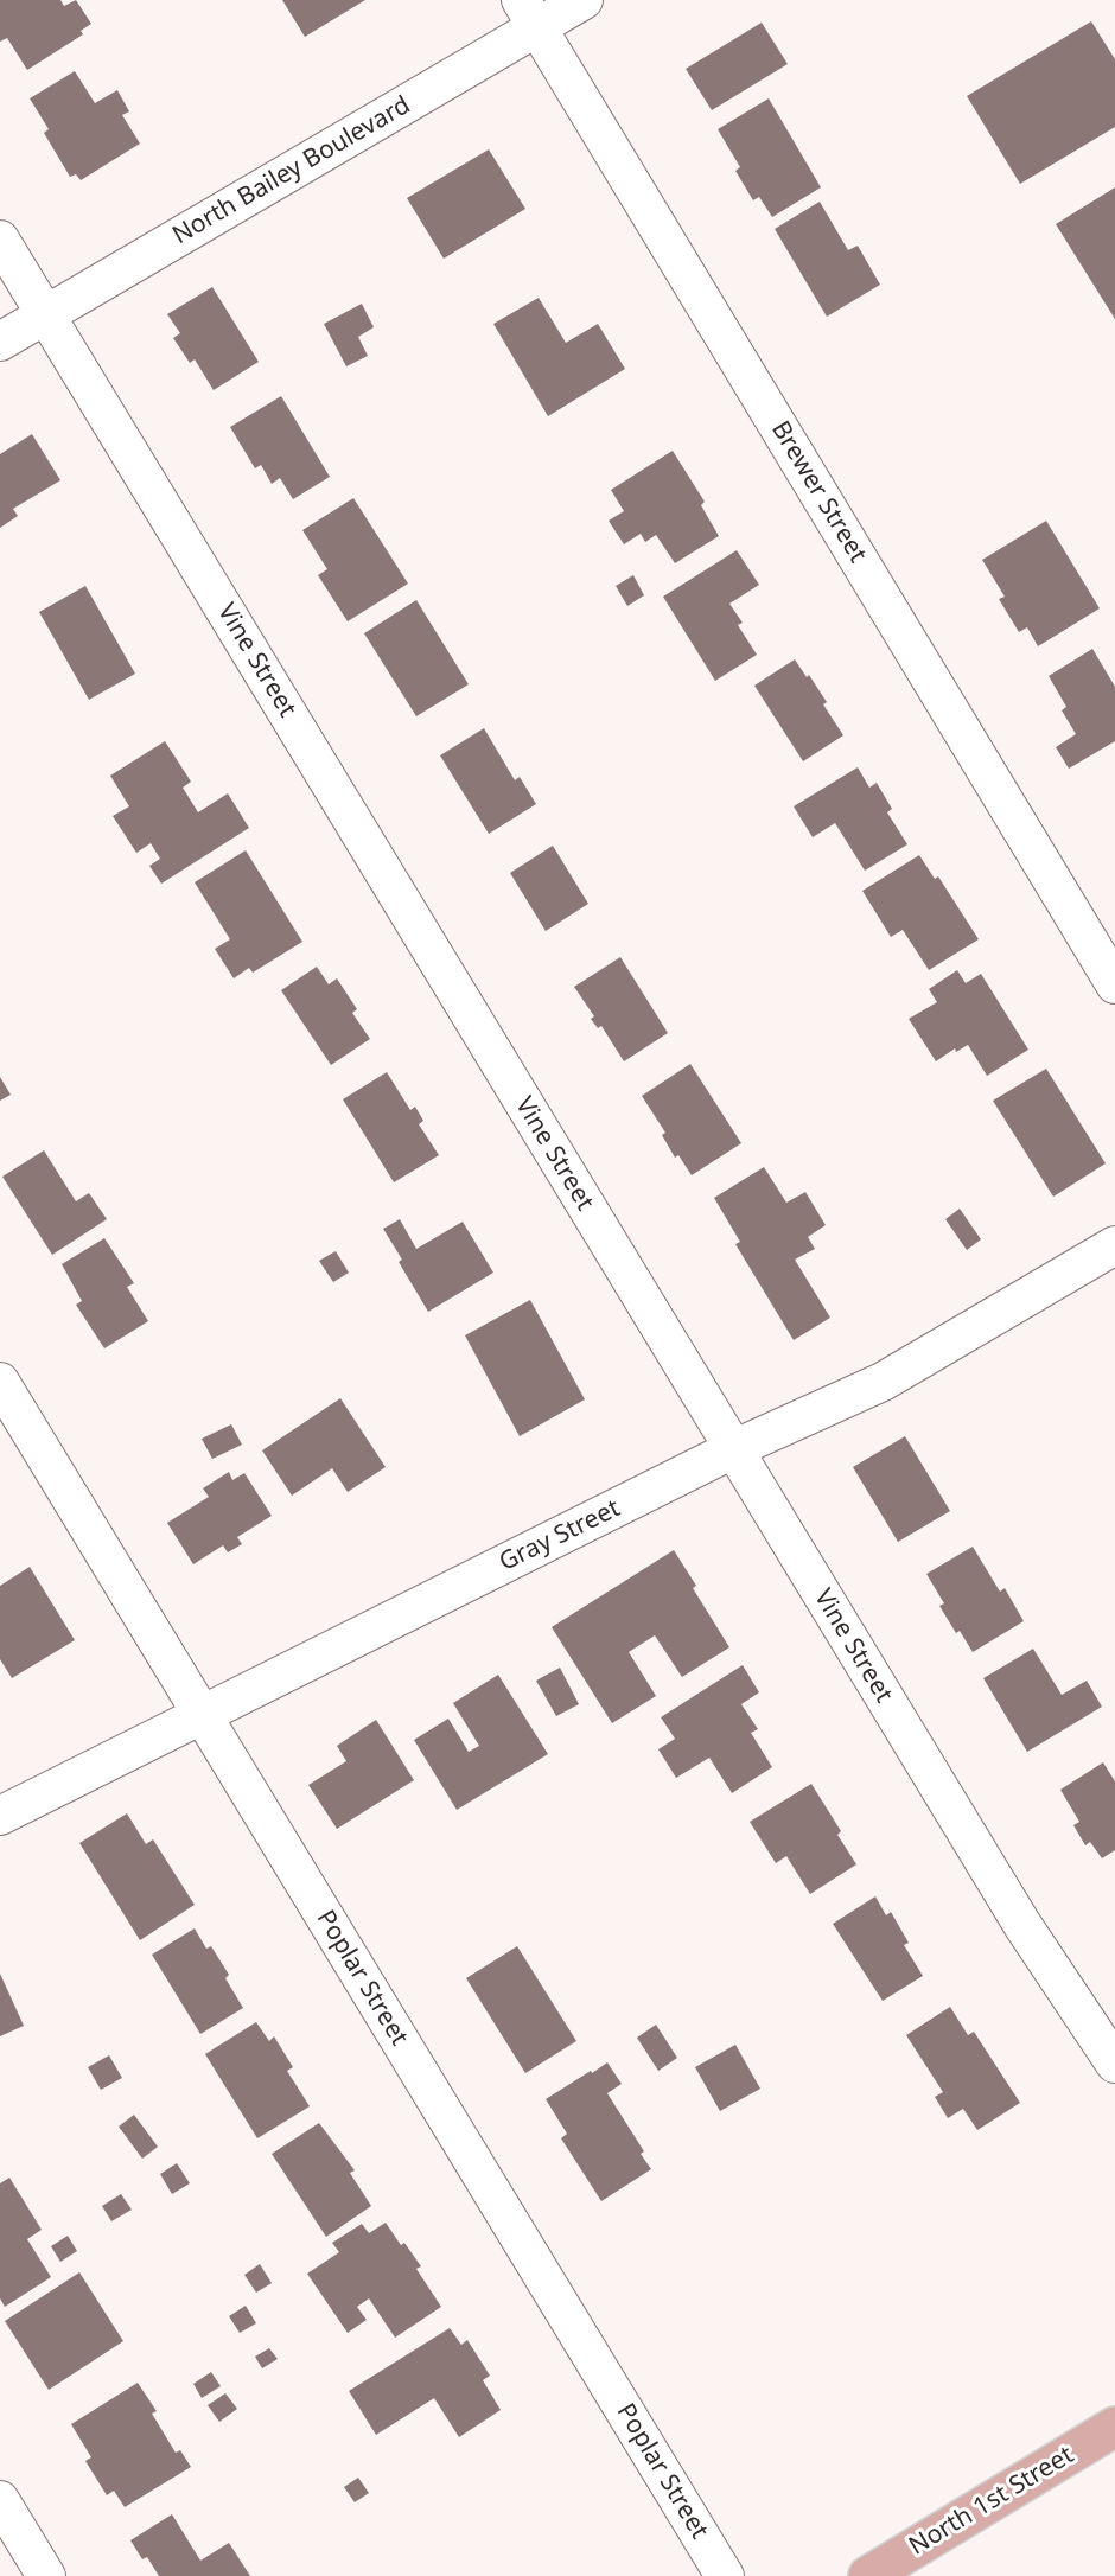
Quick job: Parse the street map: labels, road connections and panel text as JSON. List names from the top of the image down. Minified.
{"streets":{"main road":["North 1st Street"],"street":["North Bailey Boulevard","Brewer Street","Vine Street","Gray Street","Poplar Street"]},"crossings":[["North Bailey Boulevard","Brewer Street"],["North Bailey Boulevard","Vine Street"],["Vine Street","Gray Street"],["Gray Street","Poplar Street"]]}
